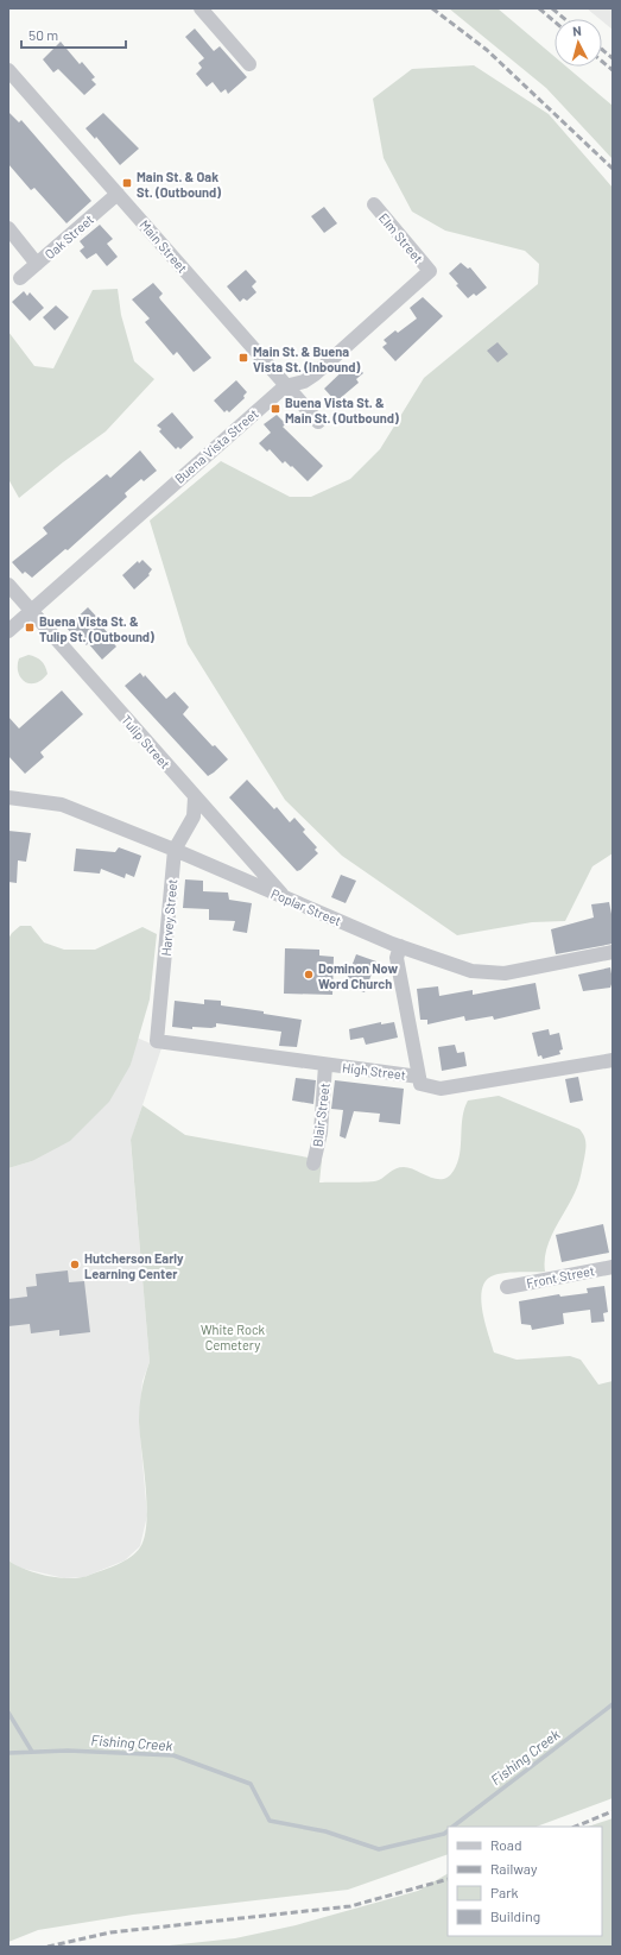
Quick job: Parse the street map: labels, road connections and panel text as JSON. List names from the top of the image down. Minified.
{"streets":{"street":["Oak Street","Elm Street","Main Street","Buena Vista Street","Tulip Street","Poplar Street","Harvey Street","High Street","Blair Street","Front Street"]},"crossings":[["Oak Street","Main Street"],["Elm Street","Buena Vista Street"],["Main Street","Buena Vista Street"],["Buena Vista Street","Tulip Street"],["Tulip Street","Poplar Street"],["Tulip Street","Harvey Street"],["Poplar Street","Harvey Street"],["Harvey Street","High Street"],["High Street","Blair Street"]],"water":["Fishing Creek"],"parks":["White Rock Cemetery"],"places":{"transit":["Main St. & Oak St. (Outbound)","Main St. & Buena Vista St. (Inbound)","Buena Vista St. & Main St. (Outbound)","Buena Vista St. & Tulip St. (Outbound)"],"other":["Dominon Now Word Church","Hutcherson Early Learning Center"]},"legend":["Road","Railway","Park","Building"],"scale_bar":"50 m","north":"top"}
